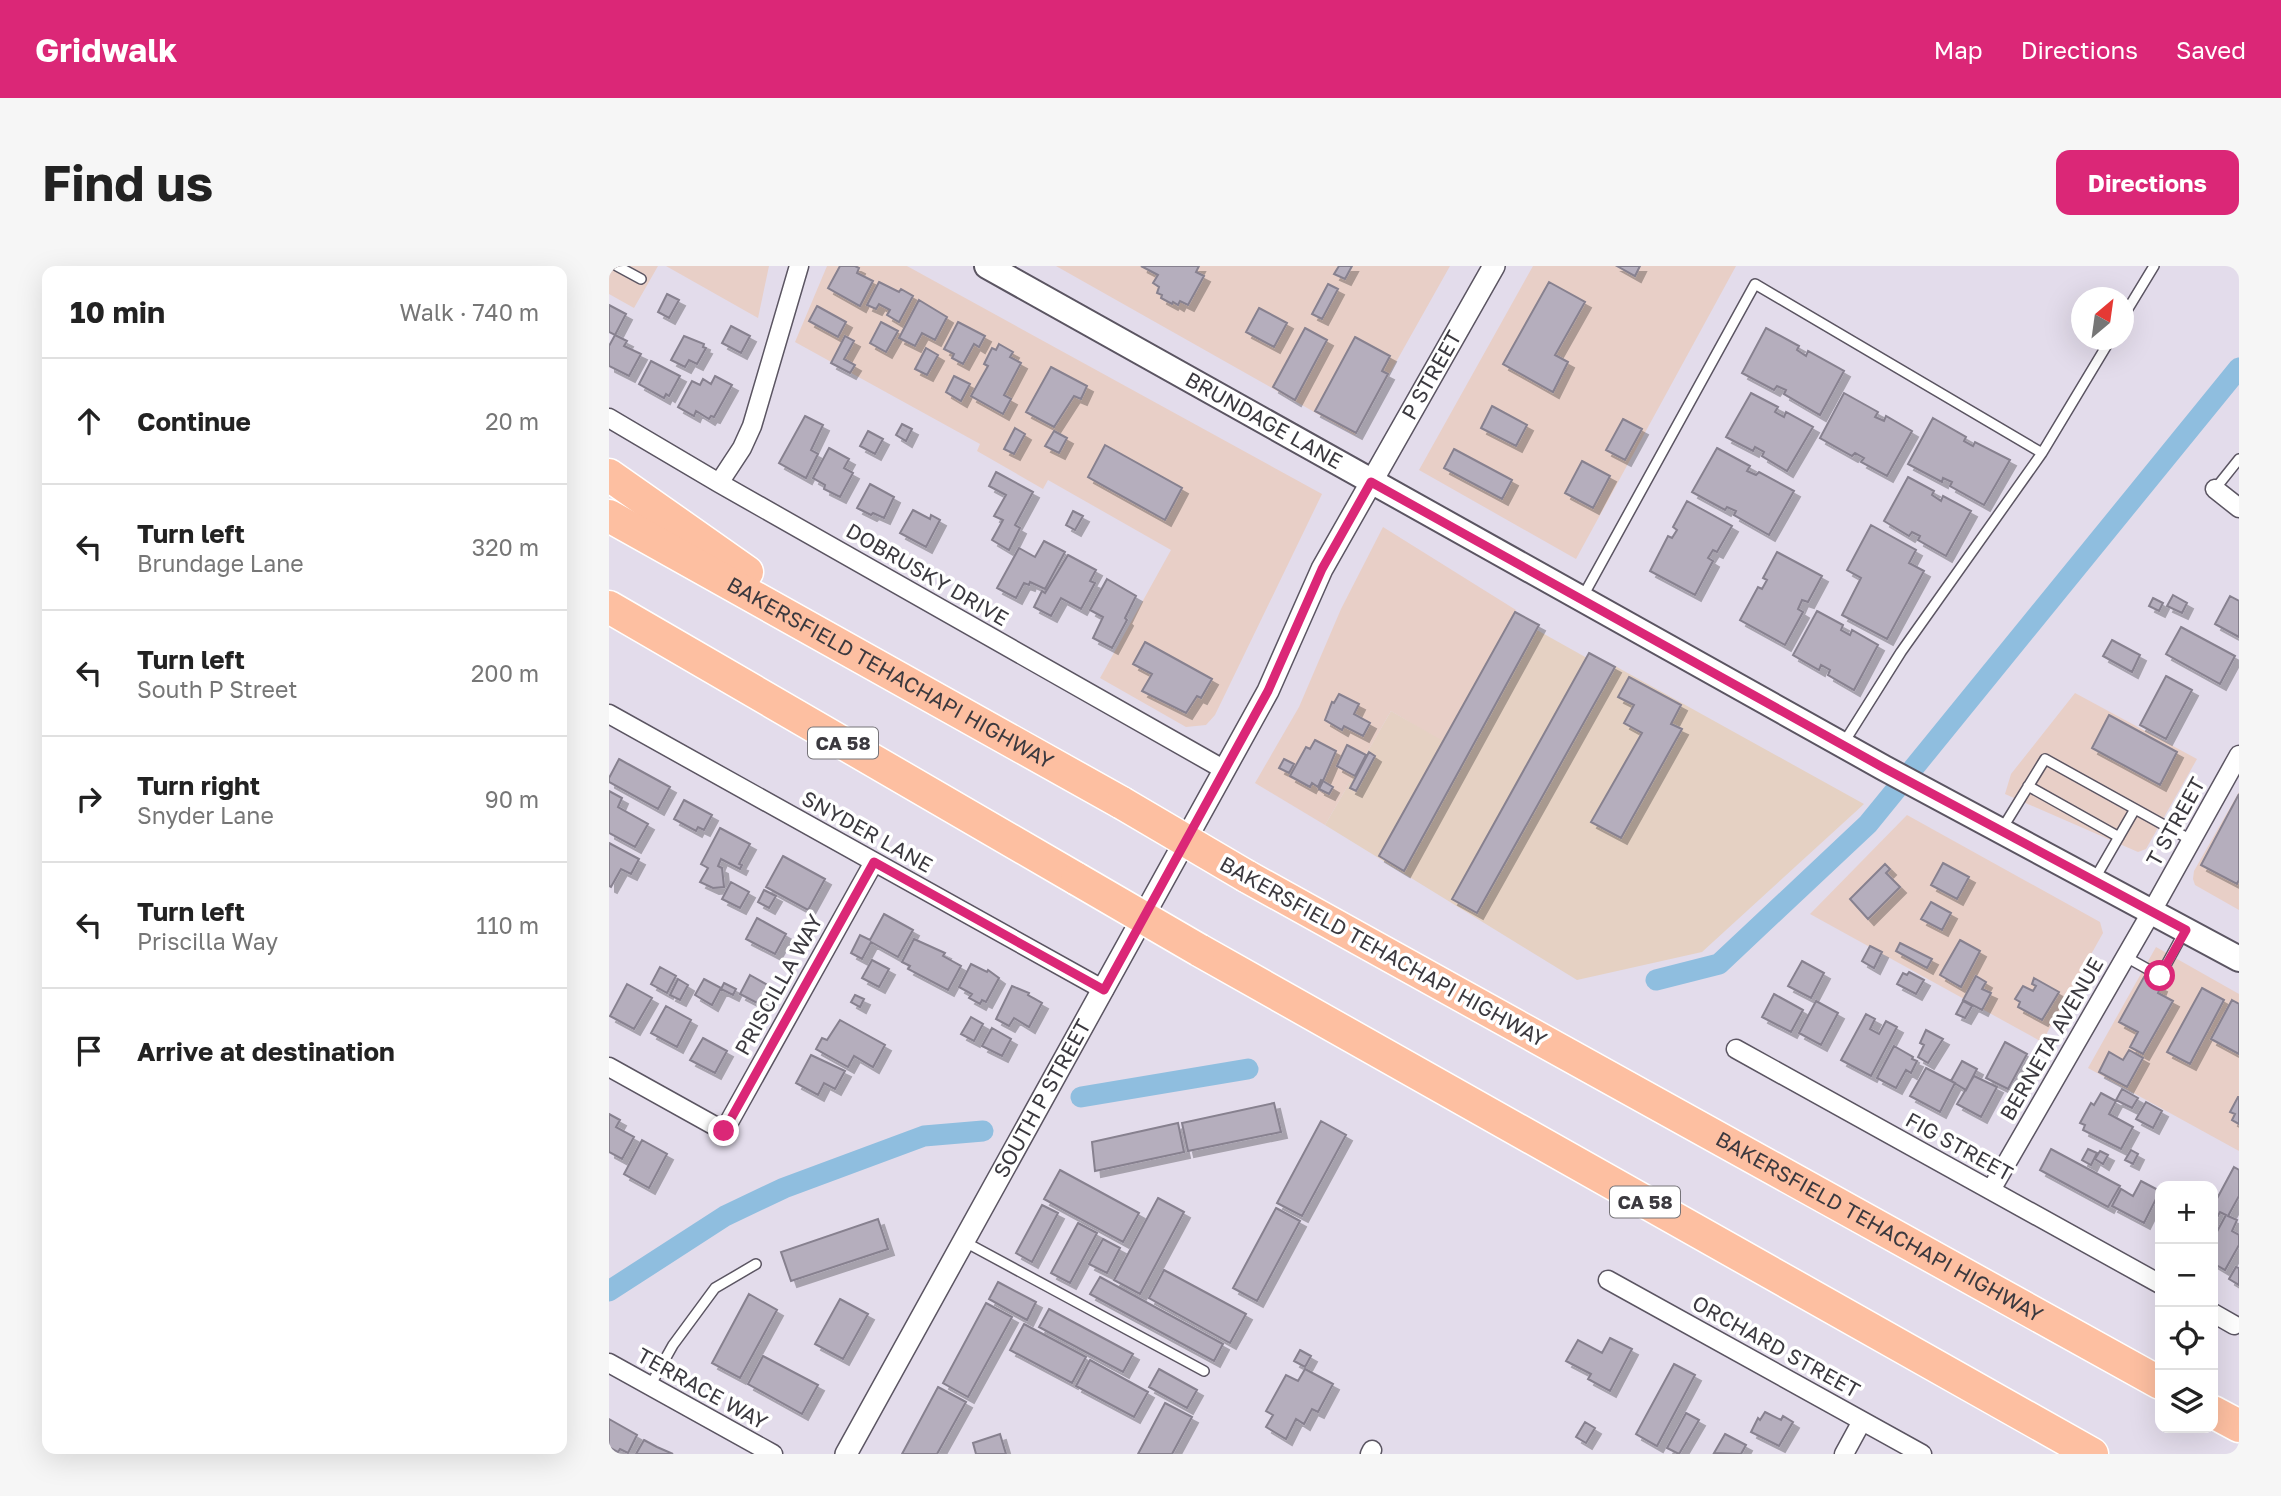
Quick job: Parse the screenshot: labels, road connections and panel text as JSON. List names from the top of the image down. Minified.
{"streets":{"highway":["BAKERSFIELD TEHACHAPI HIGHWAY","CA 58"],"main road":["BRUNDAGE LANE"],"street":["P STREET","DOBRUSKY DRIVE","T STREET","SNYDER LANE","PRISCILLA WAY","BERNETA AVENUE","SOUTH P STREET","FIG STREET","ORCHARD STREET","TERRACE WAY"]},"crossings":[["P STREET","BRUNDAGE LANE"],["P STREET","SOUTH P STREET"],["BRUNDAGE LANE","T STREET"],["BRUNDAGE LANE","BERNETA AVENUE"],["BRUNDAGE LANE","SOUTH P STREET"],["DOBRUSKY DRIVE","SOUTH P STREET"],["T STREET","BERNETA AVENUE"],["SNYDER LANE","PRISCILLA WAY"],["SNYDER LANE","SOUTH P STREET"],["BERNETA AVENUE","FIG STREET"]],"north":"top right","page":{"header":"Gridwalk","nav":["Map","Directions","Saved"],"buttons":"Directions","title":"Find us","heading":["10 min","Walk · 740 m"],"list":[["Continue","20 m"],["Turn left","Brundage Lane","320 m"],["Turn left","South P Street","200 m"],["Turn right","Snyder Lane","90 m"],["Turn left","Priscilla Way","110 m"],"Arrive at destination"],"map_buttons":["+","−"]}}
